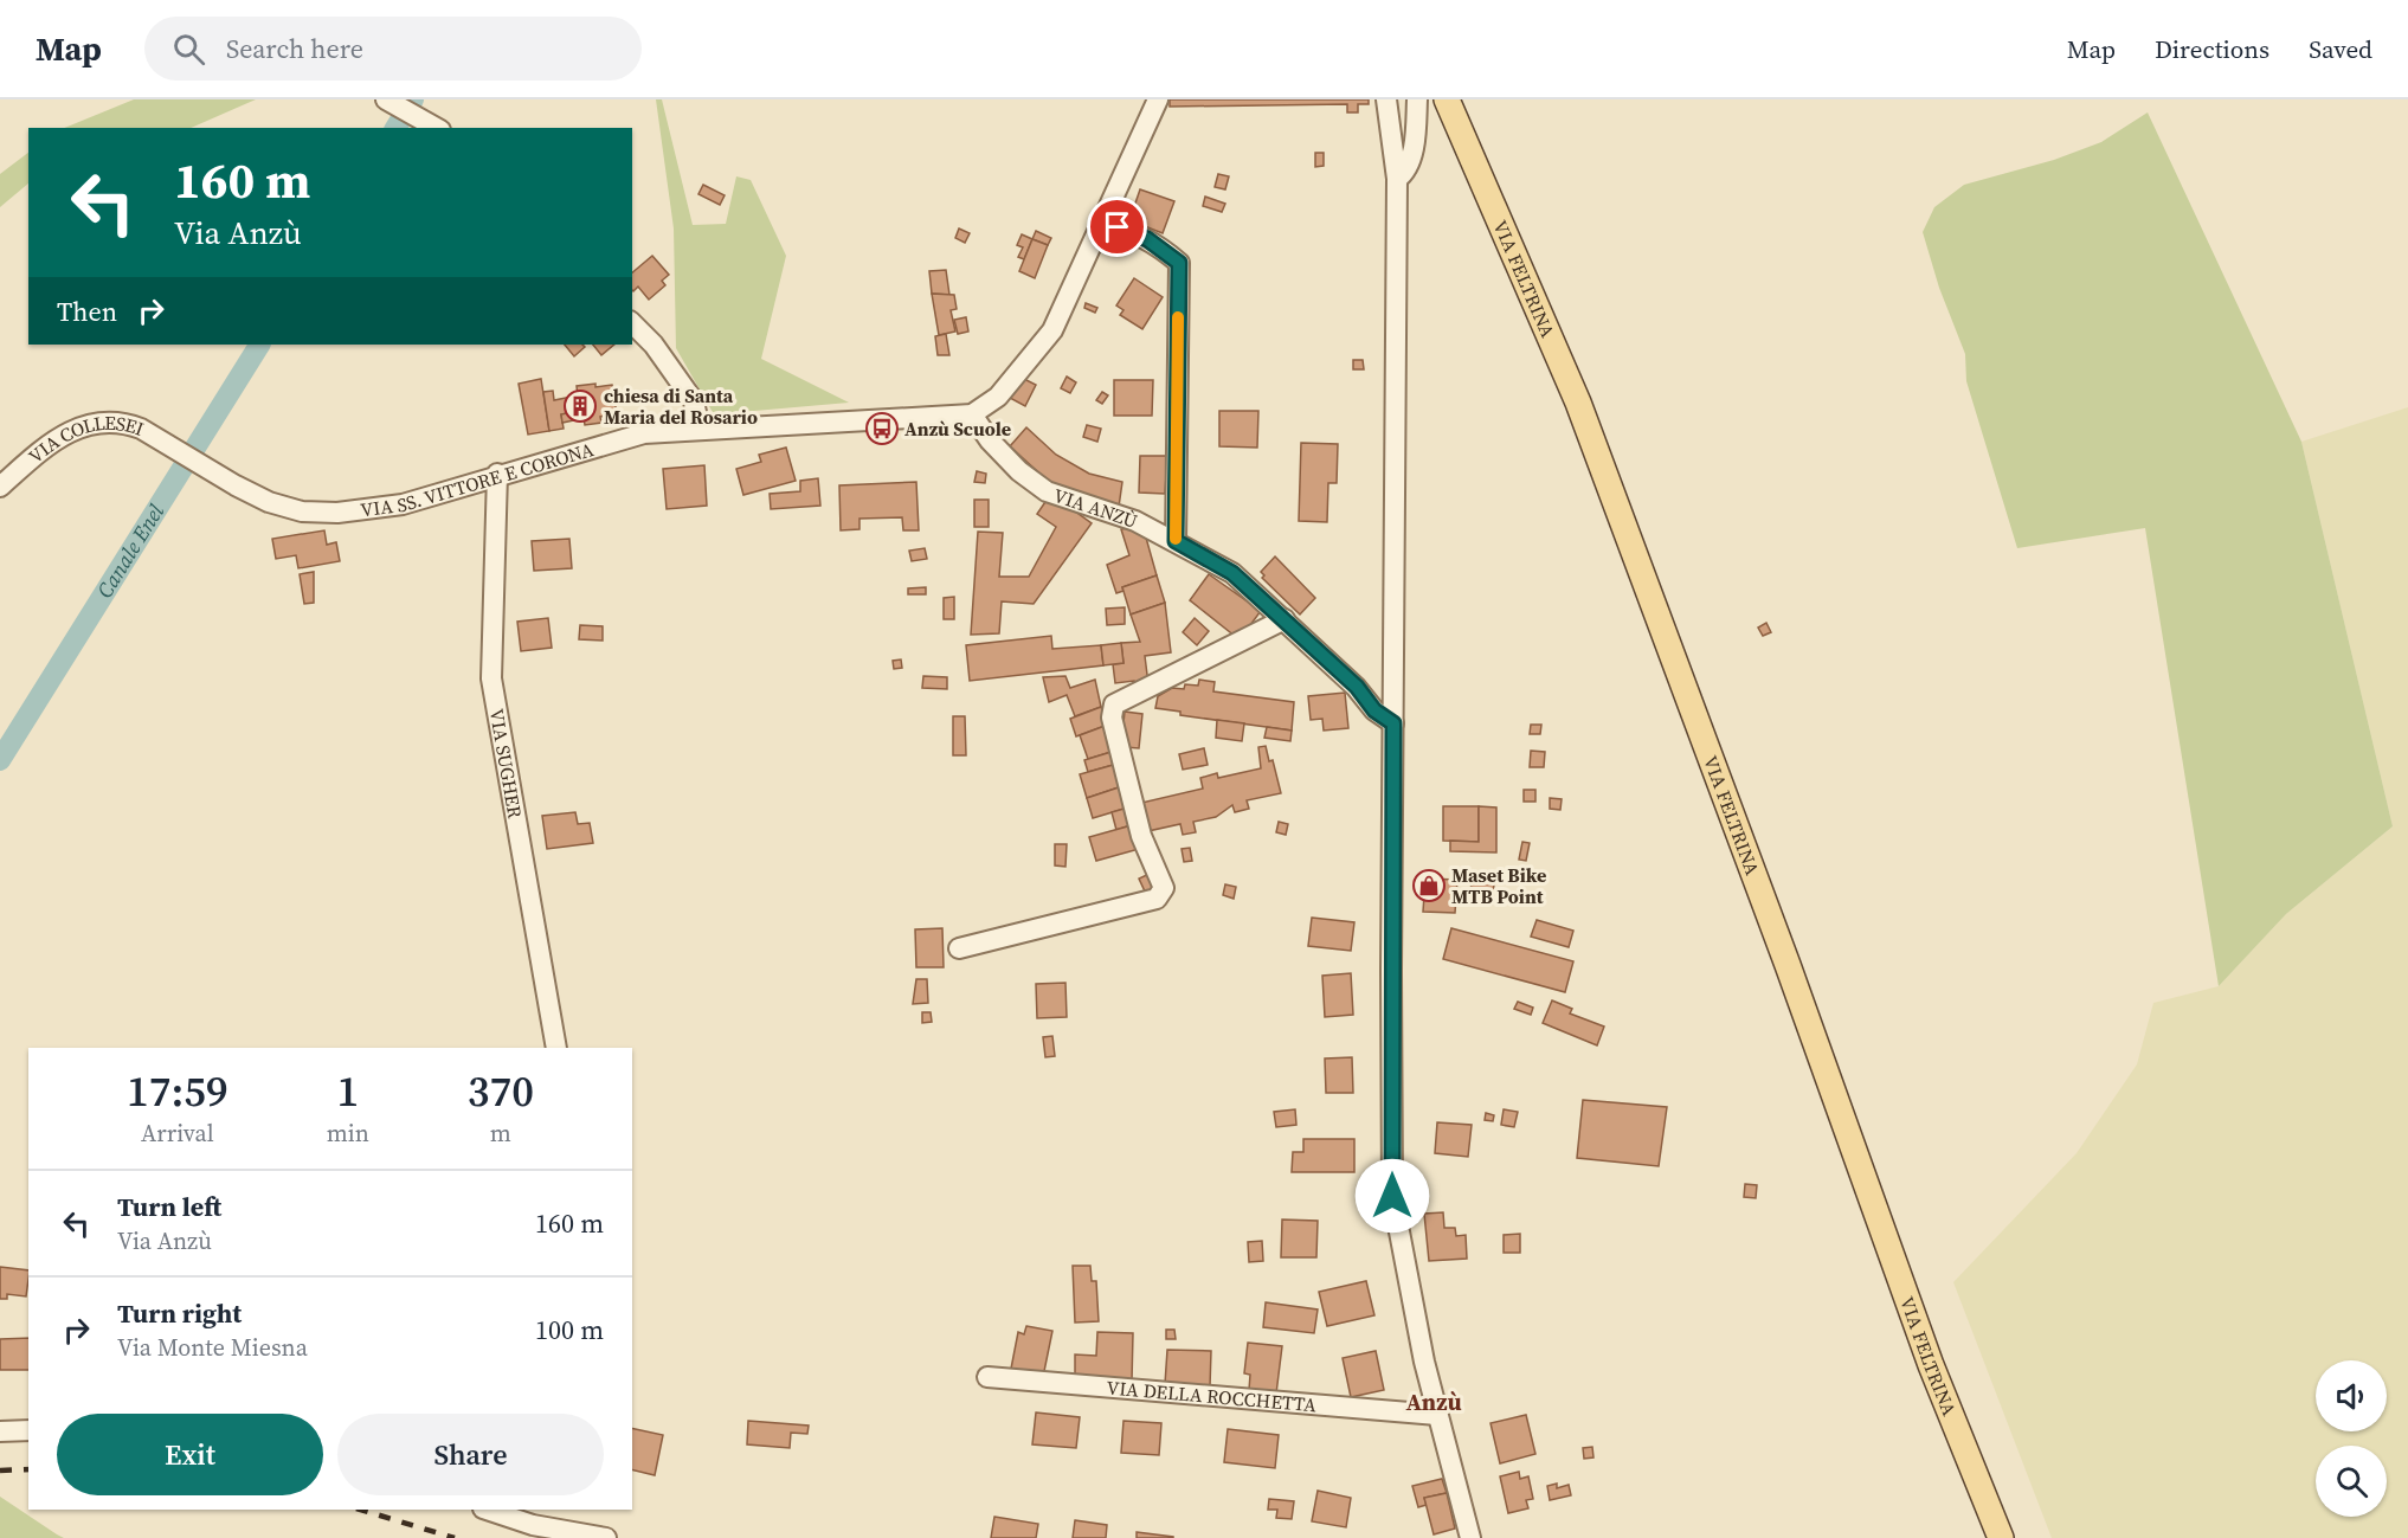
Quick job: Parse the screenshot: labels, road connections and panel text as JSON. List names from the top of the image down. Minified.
{"streets":{"main road":["VIA FELTRINA"],"street":["VIA COLLESEI","VIA SS. VITTORE E CORONA","VIA ANZÙ","VIA SUGHER","VIA DELLA ROCCHETTA"]},"crossings":[["VIA COLLESEI","VIA SS. VITTORE E CORONA"],["VIA SS. VITTORE E CORONA","VIA ANZÙ"],["VIA SS. VITTORE E CORONA","VIA SUGHER"]],"districts":["Anzù"],"water":["Canale Enel"],"places":{"building":["chiesa di Santa Maria del Rosario"],"bus stop":["Anzù Scuole"],"shop":["Maset Bike MTB Point"]},"page":{"header":"Map","search":"Search here","nav":["Map","Directions","Saved"],"turn":["160 m","Via Anzù"],"then":"Then","eta":["17:59","Arrival","1","min","370","m"],"list":[{"name":"Turn left","note":"Via Anzù","value":"160 m"},{"name":"Turn right","note":"Via Monte Miesna","value":"100 m"}],"buttons":["Exit","Share"]}}
